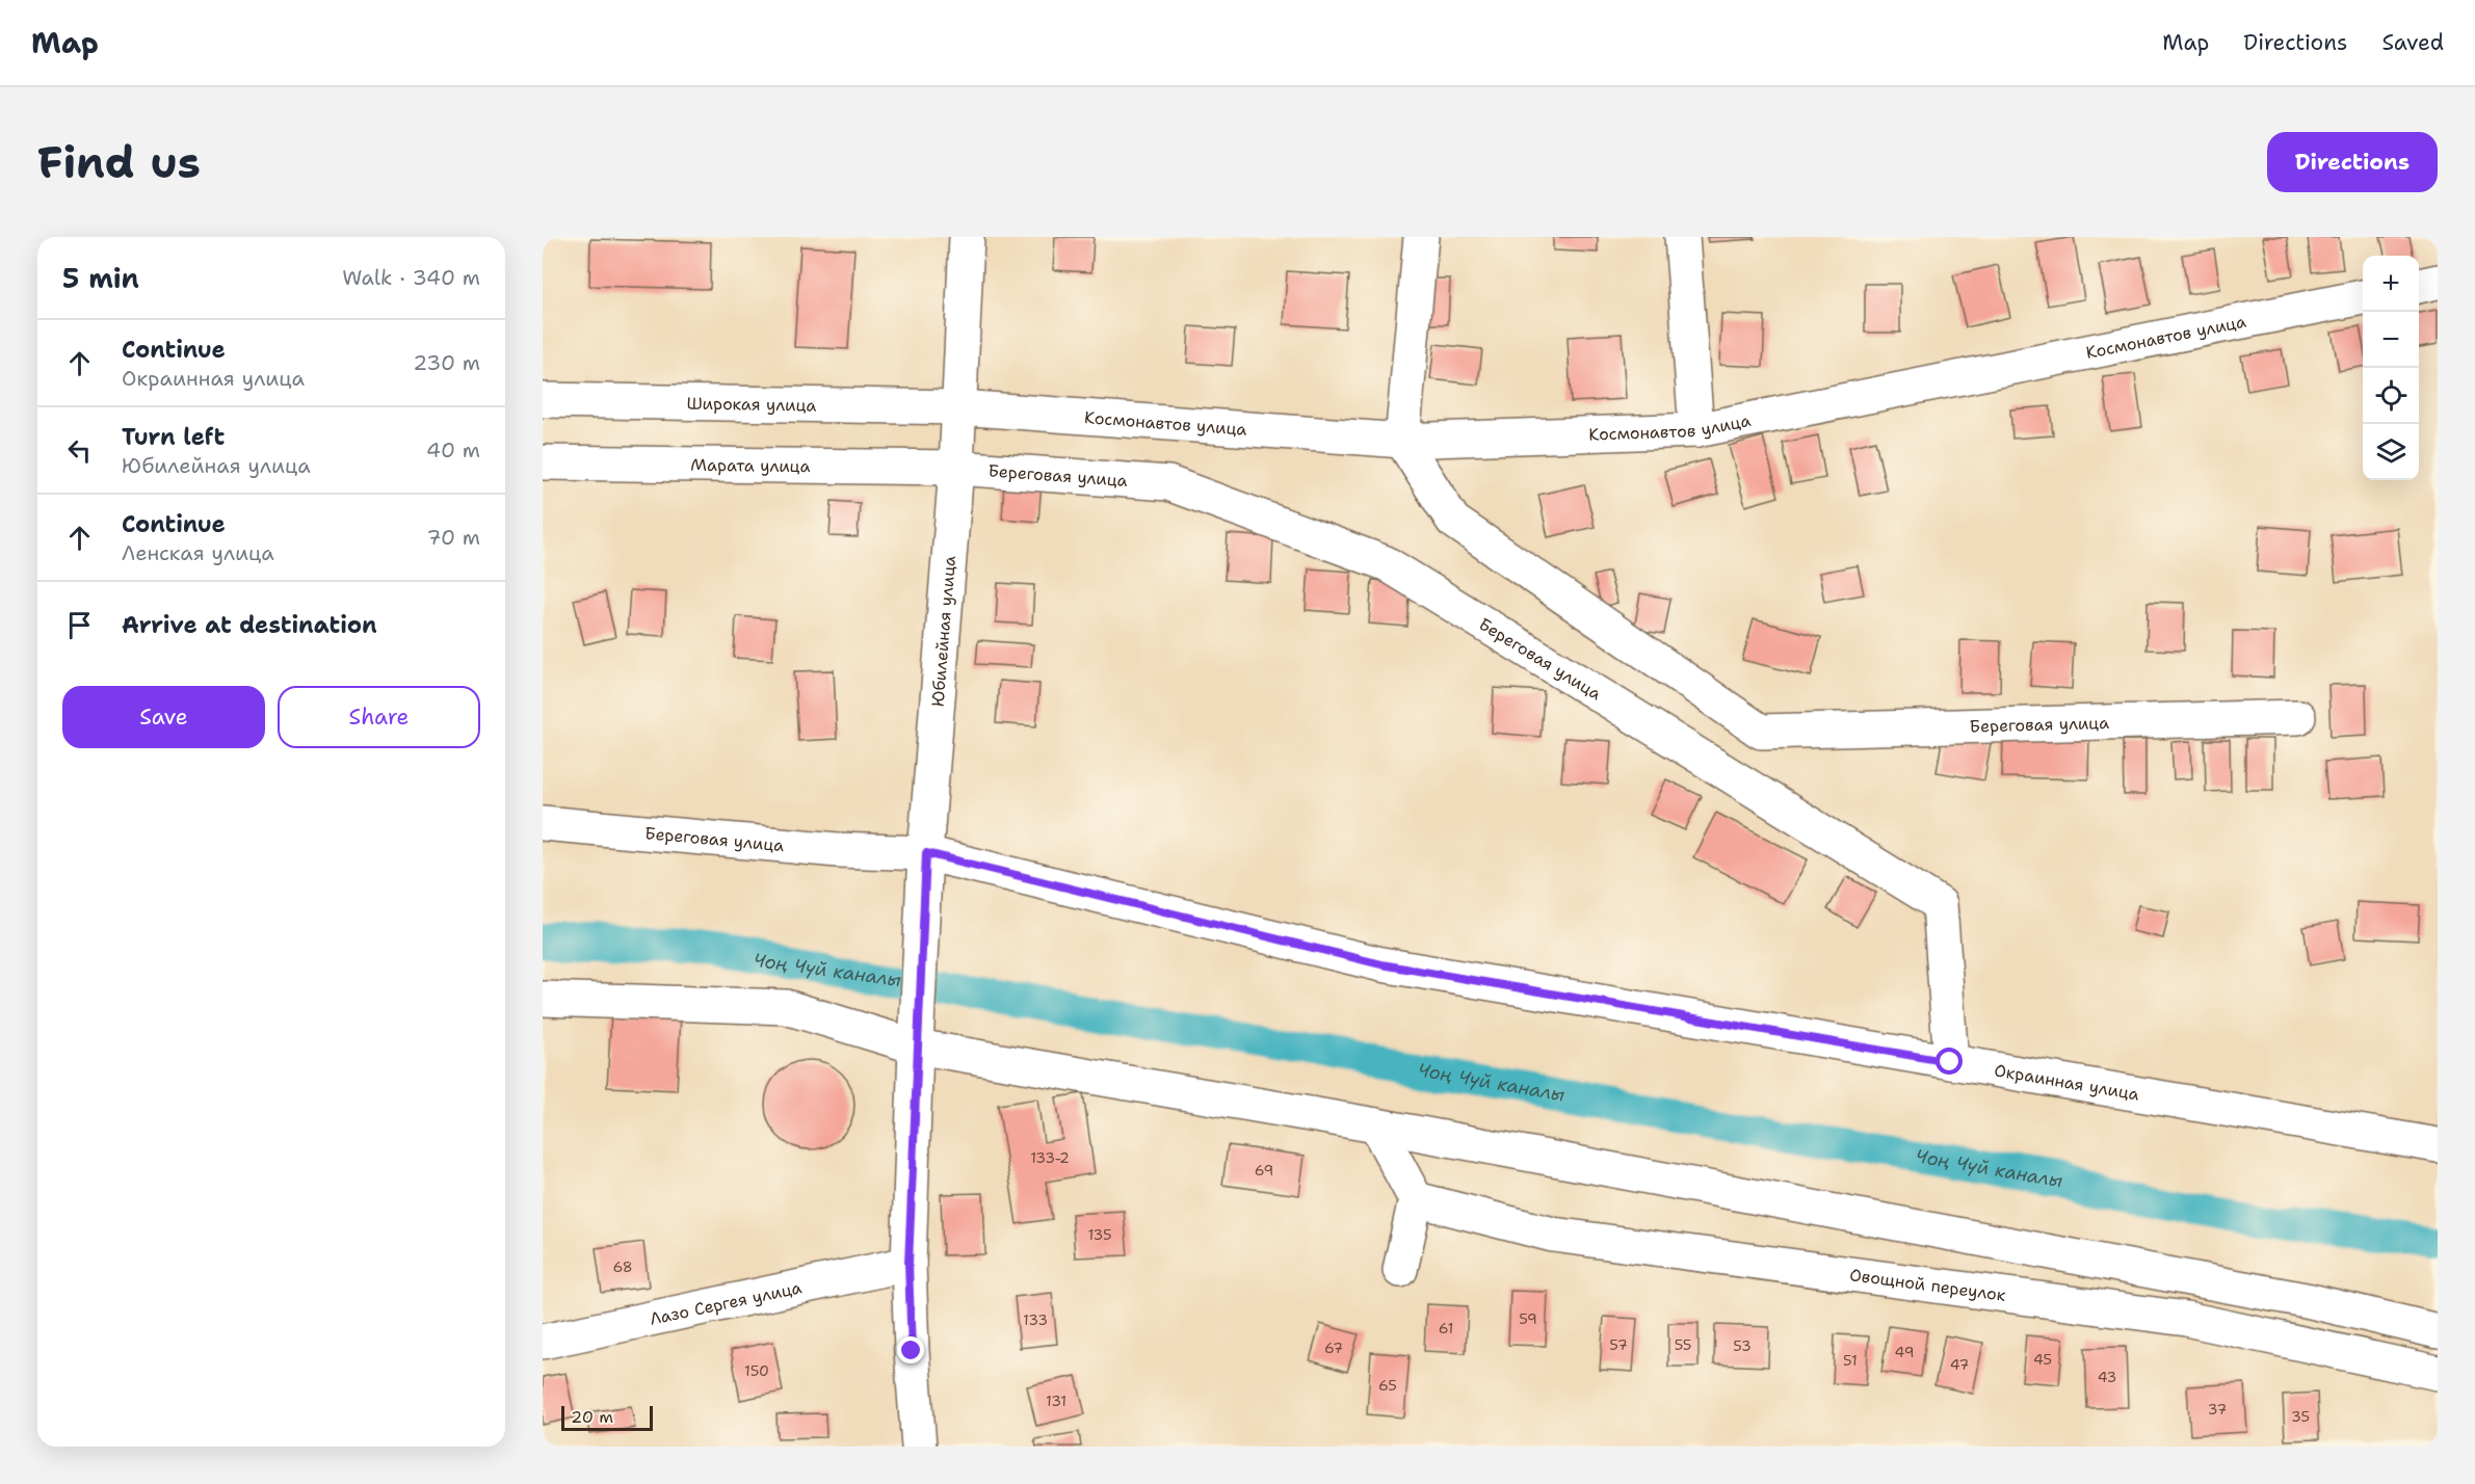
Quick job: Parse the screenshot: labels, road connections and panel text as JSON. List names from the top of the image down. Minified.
{"streets":{"street":["Космонавтов улица","Широкая улица","Марата улица","Береговая улица","Юбилейная улица","Окраинная улица","Овощной переулок","Лазо Сергея улица"]},"crossings":[["Космонавтов улица","Широкая улица"],["Космонавтов улица","Береговая улица"],["Космонавтов улица","Юбилейная улица"],["Широкая улица","Юбилейная улица"],["Марата улица","Береговая улица"],["Марата улица","Юбилейная улица"],["Береговая улица","Юбилейная улица"],["Береговая улица","Окраинная улица"],["Юбилейная улица","Окраинная улица"],["Юбилейная улица","Лазо Сергея улица"]],"water":["Чоң Чүй каналы"],"house_numbers":["133-2","69","135","68","59","133","61","57","55","53","67","49","45","51","47","150","43","65","131","37","35"],"scale_bar":"20 m","page":{"header":"Map","nav":["Map","Directions","Saved"],"buttons":["Directions",["Save","Share"]],"title":"Find us","heading":["5 min","Walk · 340 m"],"map_buttons":["+","−"],"list":[["Continue","Окраинная улица","230 m"],["Turn left","Юбилейная улица","40 m"],["Continue","Ленская улица","70 m"],"Arrive at destination"],"scale":"20 m"}}
